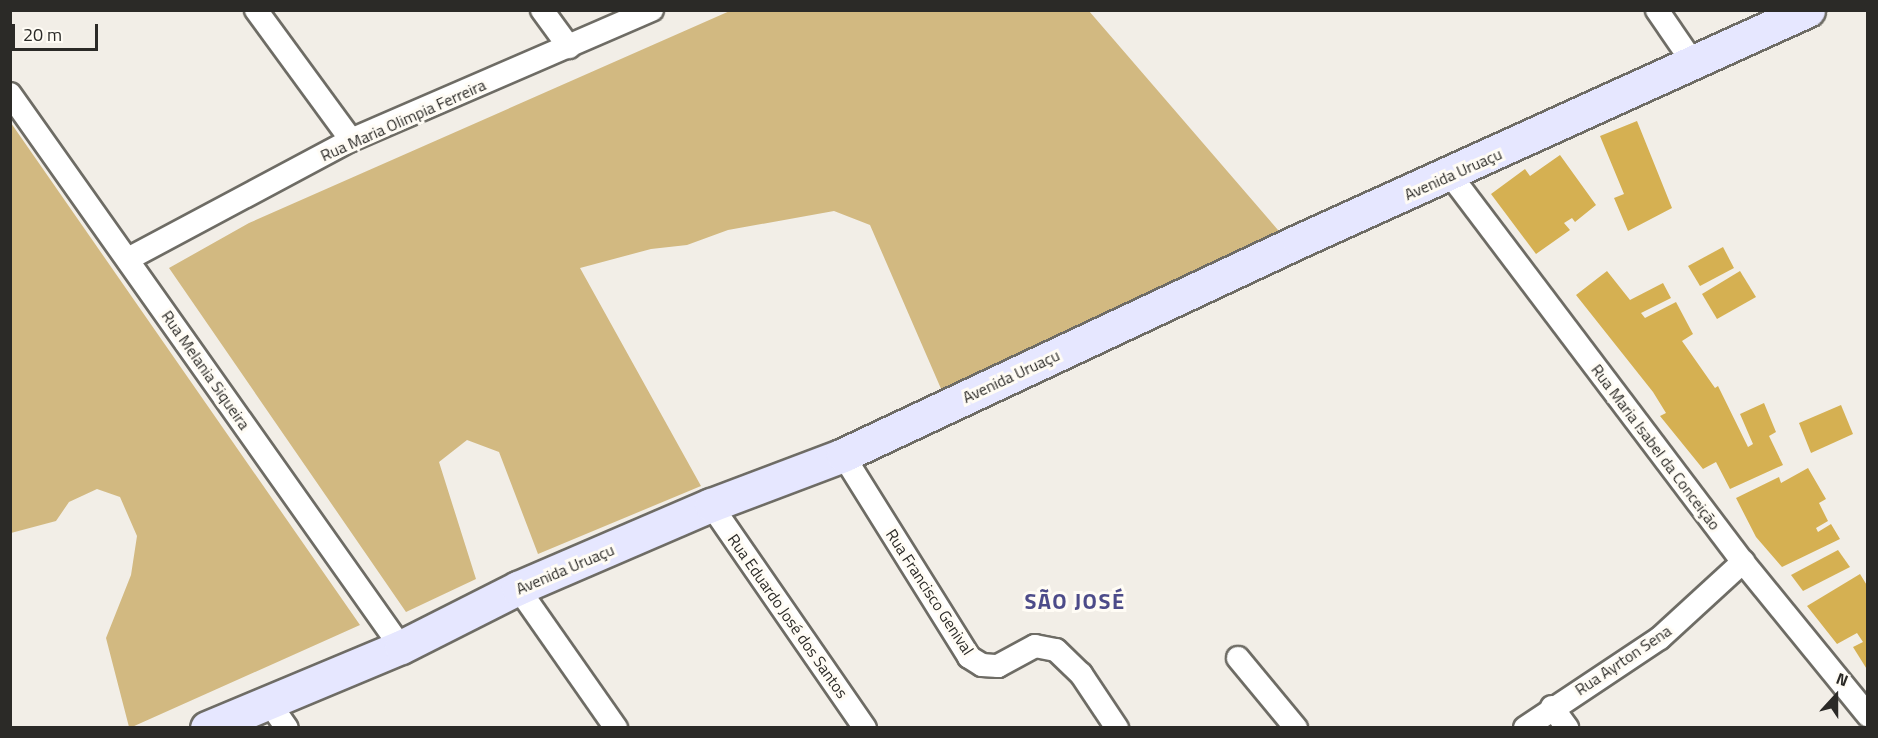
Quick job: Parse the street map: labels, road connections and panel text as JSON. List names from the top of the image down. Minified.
{"streets":{"street":["Rua Maria Olimpia Ferreira","Avenida Uruaçu","Rua Melania Siqueira","Rua Maria Isabel da Conceição","Rua Francisco Genival","Rua Eduardo José dos Santos","Rua Ayrton Sena"]},"crossings":[["Rua Maria Olimpia Ferreira","Rua Melania Siqueira"],["Avenida Uruaçu","Rua Melania Siqueira"],["Avenida Uruaçu","Rua Maria Isabel da Conceição"],["Avenida Uruaçu","Rua Francisco Genival"],["Avenida Uruaçu","Rua Eduardo José dos Santos"],["Rua Maria Isabel da Conceição","Rua Ayrton Sena"]],"districts":["SÃO JOSÉ"],"scale_bar":"20 m","north":"top"}
